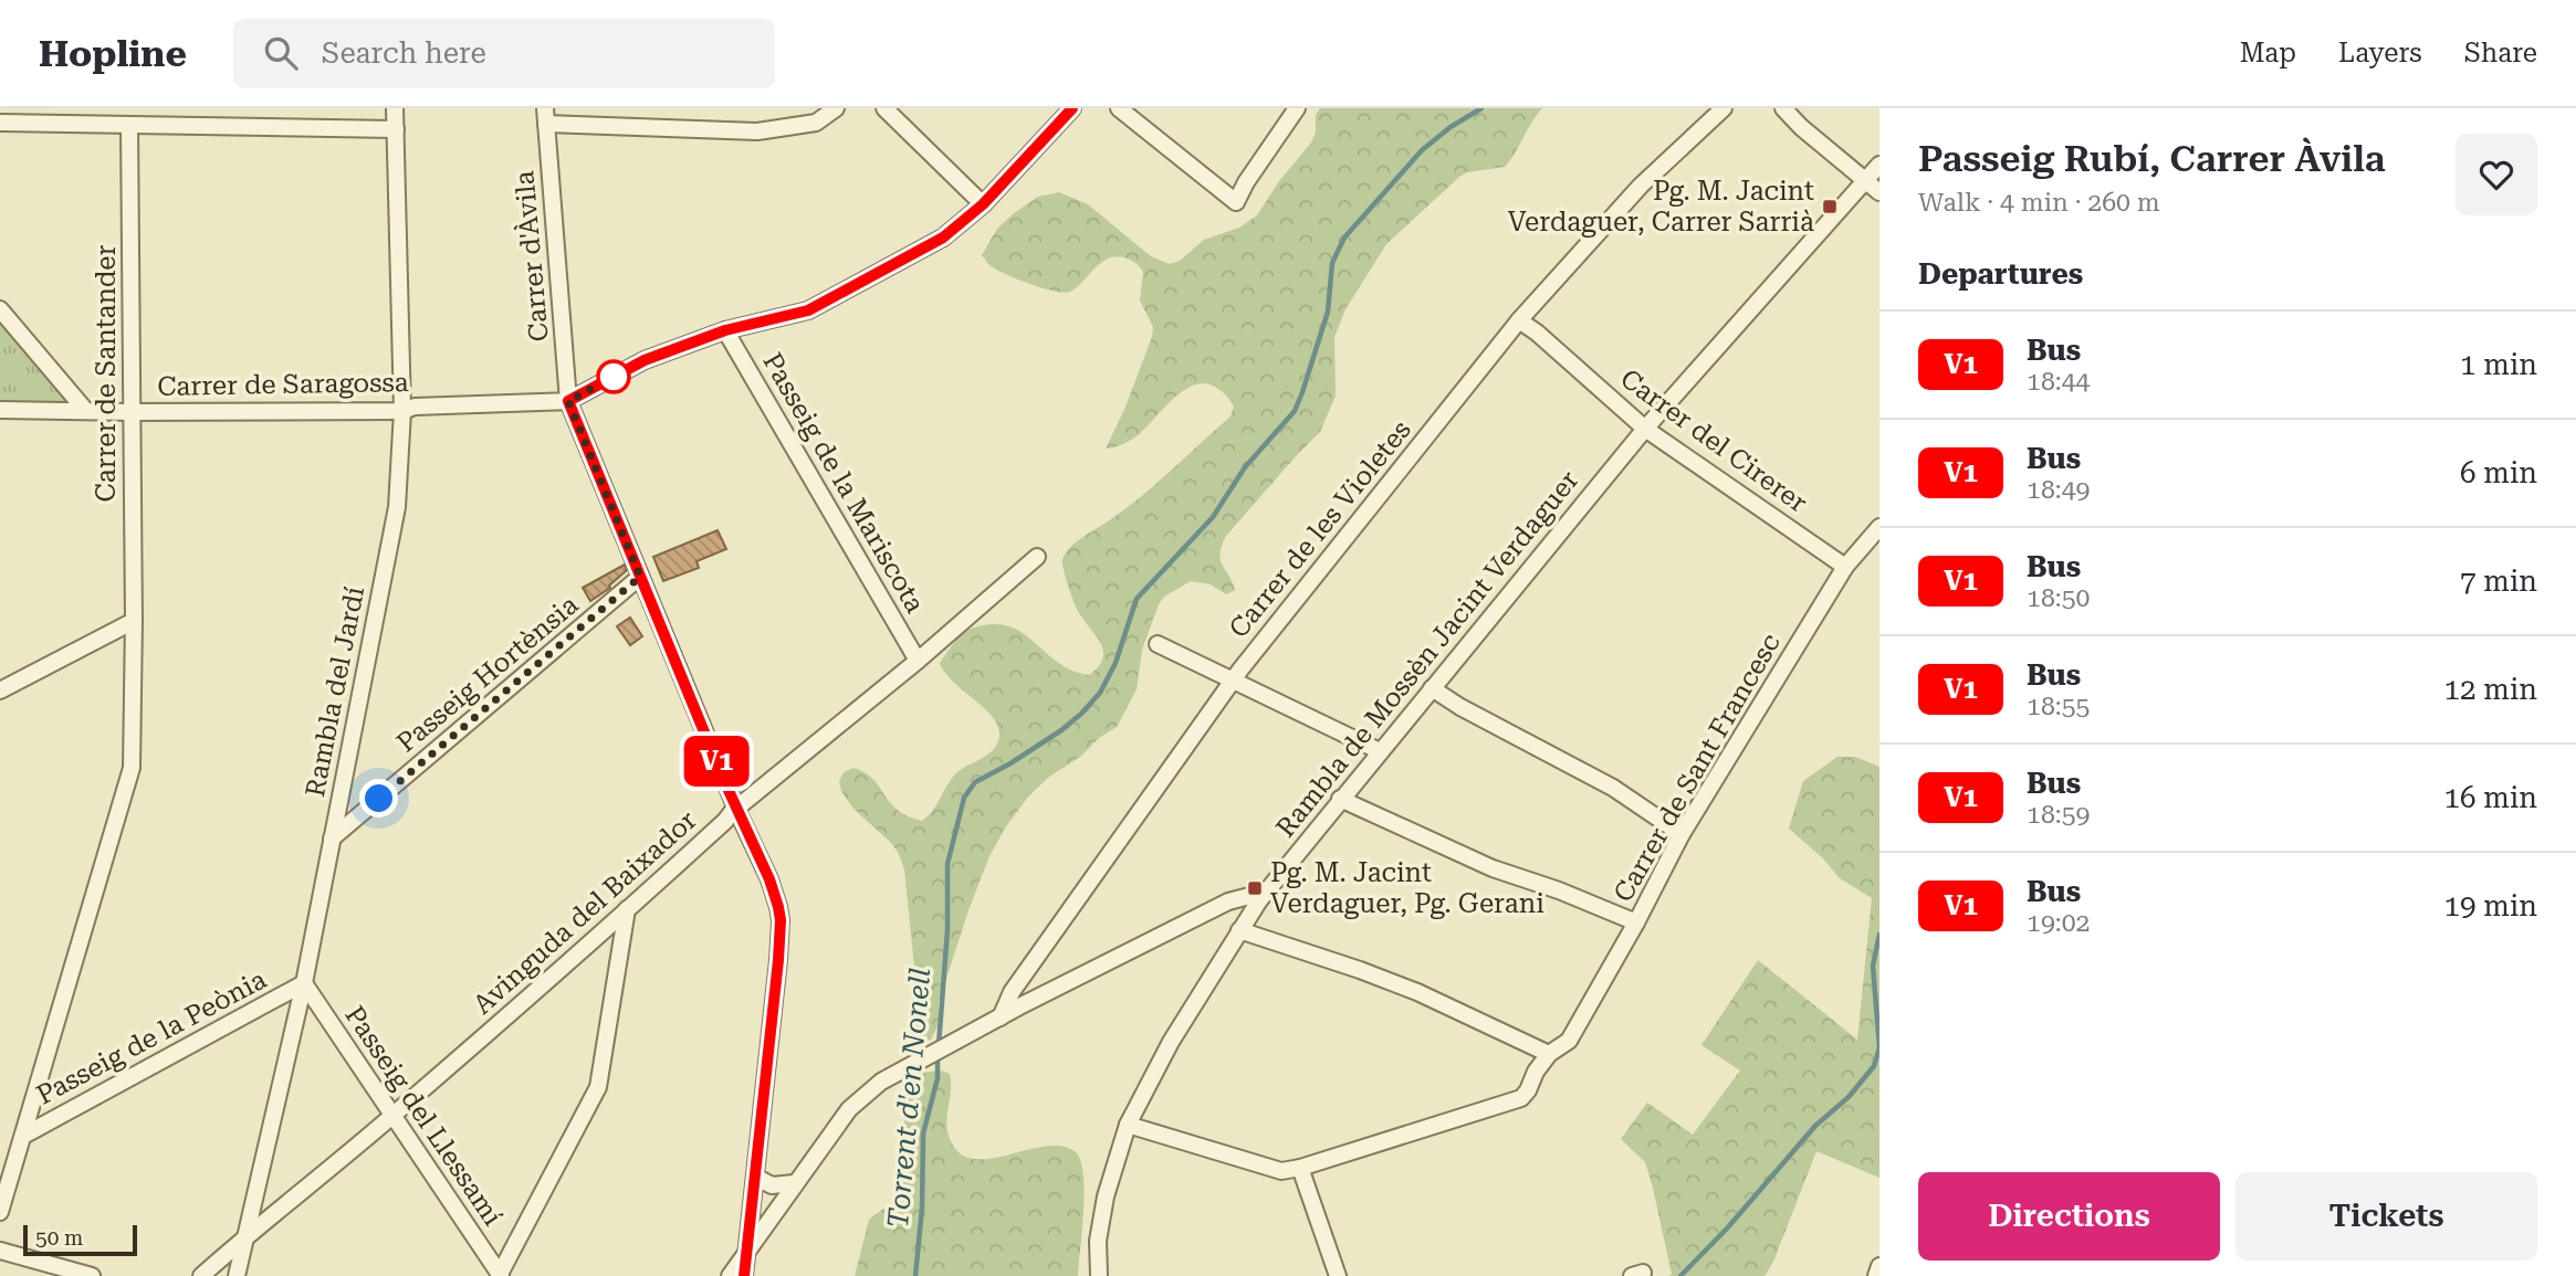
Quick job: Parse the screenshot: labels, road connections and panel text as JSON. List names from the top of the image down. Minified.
{"streets":{"street":["Carrer d'Àvila","Carrer de Santander","Carrer de Saragossa","Carrer del Cirerer","Passeig de la Mariscota","Carrer de les Violetes","Rambla de Mossèn Jacint Verdaguer","Passeig Hortènsia","Rambla del Jardí","Carrer de Sant Francesc","Avinguda del Baixador","Passeig de la Peònia","Passeig del Llessamí"]},"crossings":[["Carrer d'Àvila","Carrer de Saragossa"],["Carrer d'Àvila","Passeig Hortènsia"],["Carrer d'Àvila","Avinguda del Baixador"],["Carrer de Santander","Carrer de Saragossa"],["Carrer de Santander","Passeig de la Peònia"],["Carrer de Saragossa","Rambla del Jardí"],["Carrer del Cirerer","Carrer de les Violetes"],["Carrer del Cirerer","Rambla de Mossèn Jacint Verdaguer"],["Carrer del Cirerer","Carrer de Sant Francesc"],["Passeig de la Mariscota","Avinguda del Baixador"],["Passeig Hortènsia","Rambla del Jardí"],["Rambla del Jardí","Avinguda del Baixador"],["Rambla del Jardí","Passeig de la Peònia"],["Rambla del Jardí","Passeig del Llessamí"],["Avinguda del Baixador","Passeig del Llessamí"],["Passeig de la Peònia","Passeig del Llessamí"]],"water":["Torrent d'en Nonell"],"places":{"transit":["Pg. M. Jacint Verdaguer, Carrer Sarrià","Pg. M. Jacint Verdaguer, Pg. Gerani"]},"lines":["bus line V1"],"scale_bar":"50 m","page":{"header":"Hopline","search":"Search here","nav":["Map","Layers","Share"],"on_map":"V1","heading":[["Passeig Rubí, Carrer Àvila","Walk · 4 min · 260 m"],"Departures"],"list":[{"mark":"V1","name":"Bus","note":"18:44","value":"1 min"},{"mark":"V1","name":"Bus","note":"18:49","value":"6 min"},{"mark":"V1","name":"Bus","note":"18:50","value":"7 min"},{"mark":"V1","name":"Bus","note":"18:55","value":"12 min"},{"mark":"V1","name":"Bus","note":"18:59","value":"16 min"},{"mark":"V1","name":"Bus","note":"19:02","value":"19 min"}],"buttons":["Directions","Tickets"],"scale":"50 m"}}
